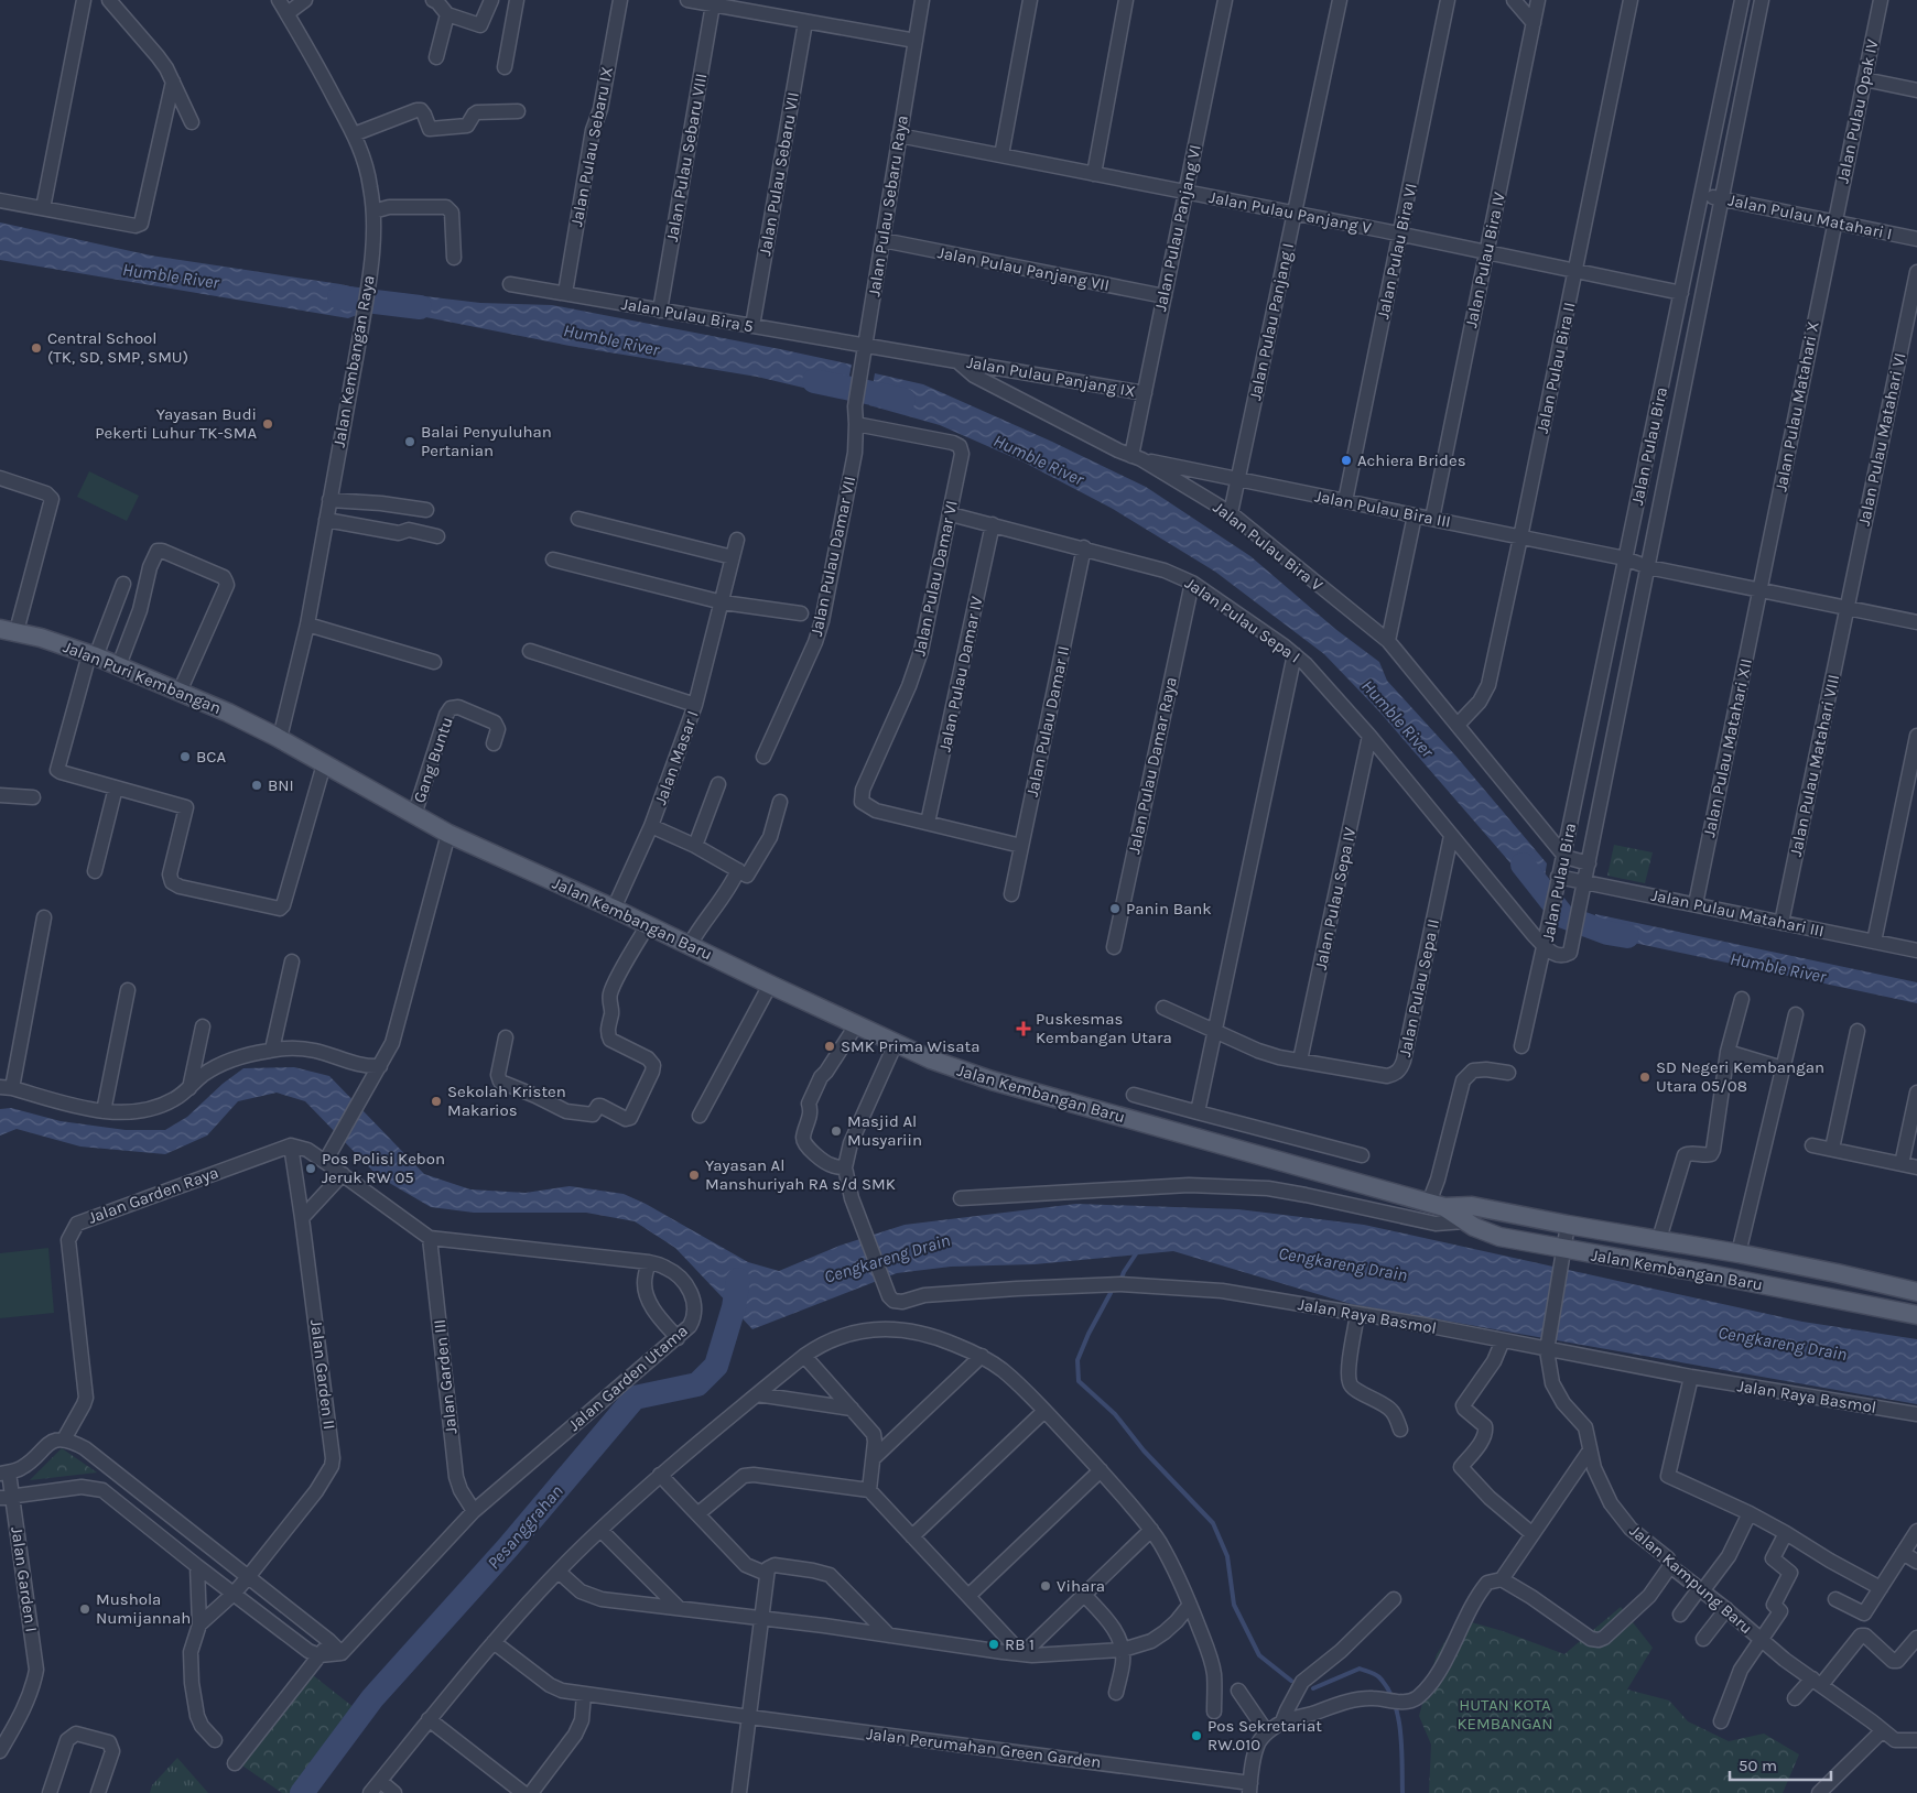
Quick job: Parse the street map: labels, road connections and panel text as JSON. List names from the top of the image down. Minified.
{"streets":{"main road":["Jalan Puri Kembangan","Jalan Kembangan Baru"],"street":["Jalan Pulau Opak IV","Jalan Pulau Sebaru IX","Jalan Pulau Sebaru VIII","Jalan Pulau Sebaru VII","Jalan Pulau Sebaru Raya","Jalan Pulau Panjang V","Jalan Pulau Matahari I","Jalan Pulau Panjang VI","Jalan Pulau Bira VI","Jalan Pulau Bira IV","Jalan Pulau Panjang VII","Jalan Pulau Bira 5","Jalan Pulau Panjang I","Jalan Kembangan Raya","Jalan Pulau Bira II","Jalan Pulau Panjang IX","Jalan Pulau Matahari X","Jalan Pulau Matahari VI","Jalan Pulau Bira","Jalan Pulau Bira III","Jalan Pulau Bira V","Jalan Pulau Damar VII","Jalan Pulau Damar VI","Jalan Pulau Sepa I","Jalan Pulau Damar IV","Jalan Pulau Damar II","Jalan Pulau Matahari XII","Jalan Masar I","Gang Buntu","Jalan Pulau Damar Raya","Jalan Pulau Matahari VIII","Jalan Pulau Sepa IV","Jalan Pulau Matahari III","Jalan Pulau Sepa II","Jalan Garden Raya","Jalan Raya Basmol","Jalan Garden II","Jalan Garden III","Jalan Garden Utama","Jalan Garden I","Jalan Kampung Baru","Jalan Perumahan Green Garden"]},"crossings":[["Jalan Pulau Opak IV","Jalan Pulau Matahari I"],["Jalan Pulau Opak IV","Jalan Pulau Matahari X"],["Jalan Pulau Sebaru IX","Jalan Pulau Bira 5"],["Jalan Pulau Sebaru VIII","Jalan Pulau Bira 5"],["Jalan Pulau Sebaru VII","Jalan Pulau Bira 5"],["Jalan Pulau Sebaru Raya","Jalan Pulau Panjang V"],["Jalan Pulau Sebaru Raya","Jalan Pulau Panjang VII"],["Jalan Pulau Sebaru Raya","Jalan Pulau Bira 5"],["Jalan Pulau Sebaru Raya","Jalan Pulau Bira V"],["Jalan Pulau Sebaru Raya","Jalan Pulau Damar VII"],["Jalan Pulau Sebaru Raya","Jalan Pulau Damar VI"],["Jalan Pulau Panjang V","Jalan Pulau Panjang VI"],["Jalan Pulau Panjang V","Jalan Pulau Bira VI"],["Jalan Pulau Panjang V","Jalan Pulau Bira IV"],["Jalan Pulau Panjang V","Jalan Pulau Panjang I"],["Jalan Pulau Panjang V","Jalan Pulau Bira II"],["Jalan Pulau Panjang V","Jalan Pulau Bira"],["Jalan Pulau Matahari I","Jalan Pulau Matahari X"],["Jalan Pulau Matahari I","Jalan Pulau Bira"],["Jalan Pulau Panjang VI","Jalan Pulau Panjang VII"],["Jalan Pulau Panjang VI","Jalan Pulau Panjang IX"],["Jalan Pulau Panjang VI","Jalan Pulau Bira III"],["Jalan Pulau Panjang VI","Jalan Pulau Bira V"],["Jalan Pulau Bira VI","Jalan Pulau Bira III"],["Jalan Pulau Bira IV","Jalan Pulau Bira III"],["Jalan Pulau Bira 5","Jalan Pulau Bira V"],["Jalan Pulau Panjang I","Jalan Pulau Bira III"],["Jalan Pulau Panjang I","Jalan Pulau Bira V"],["Jalan Kembangan Raya","Jalan Puri Kembangan"],["Jalan Kembangan Raya","Jalan Kembangan Baru"],["Jalan Pulau Bira II","Jalan Pulau Bira III"],["Jalan Pulau Bira II","Jalan Pulau Bira V"],["Jalan Pulau Panjang IX","Jalan Pulau Bira V"],["Jalan Pulau Matahari X","Jalan Pulau Matahari XII"],["Jalan Pulau Matahari VI","Jalan Pulau Matahari VIII"],["Jalan Pulau Bira","Jalan Pulau Bira III"],["Jalan Pulau Bira","Jalan Pulau Bira V"],["Jalan Pulau Bira","Jalan Pulau Sepa I"],["Jalan Pulau Bira","Jalan Pulau Matahari III"],["Jalan Pulau Bira III","Jalan Pulau Bira V"],["Jalan Pulau Damar VII","Jalan Pulau Damar VI"],["Jalan Pulau Damar VI","Jalan Pulau Sepa I"],["Jalan Pulau Damar VI","Jalan Pulau Damar IV"],["Jalan Pulau Sepa I","Jalan Pulau Damar IV"],["Jalan Pulau Sepa I","Jalan Pulau Damar II"],["Jalan Pulau Sepa I","Jalan Pulau Damar Raya"],["Jalan Pulau Sepa I","Jalan Pulau Sepa IV"],["Jalan Pulau Sepa I","Jalan Pulau Sepa II"],["Jalan Puri Kembangan","Jalan Kembangan Baru"],["Jalan Pulau Matahari XII","Jalan Pulau Matahari III"],["Jalan Masar I","Jalan Kembangan Baru"],["Gang Buntu","Jalan Kembangan Baru"],["Jalan Pulau Matahari VIII","Jalan Pulau Matahari III"],["Jalan Pulau Sepa IV","Jalan Pulau Sepa II"],["Jalan Kembangan Baru","Jalan Kampung Baru"],["Jalan Garden Raya","Jalan Garden II"],["Jalan Raya Basmol","Jalan Kampung Baru"],["Jalan Garden III","Jalan Garden Utama"]],"water":["Humble River","Cengkareng Drain","Pesanggrahan"],"parks":["HUTAN KOTA KEMBANGAN"],"places":{"other":["Central School (TK, SD, SMP, SMU)","Yayasan Budi Pekerti Luhur TK-SMA","Balai Penyuluhan Pertanian","Achiera Brides","BCA","BNI","Panin Bank","SMK Prima Wisata","SD Negeri Kembangan Utara 05/08","Sekolah Kristen Makarios","Masjid Al Musyariin","Pos Polisi Kebon Jeruk RW 05","Yayasan Al Manshuriyah RA s/d SMK","Vihara","Mushola Numijannah","RB 1","Pos Sekretariat RW.010"],"health":["Puskesmas Kembangan Utara"]},"scale_bar":"50 m"}
